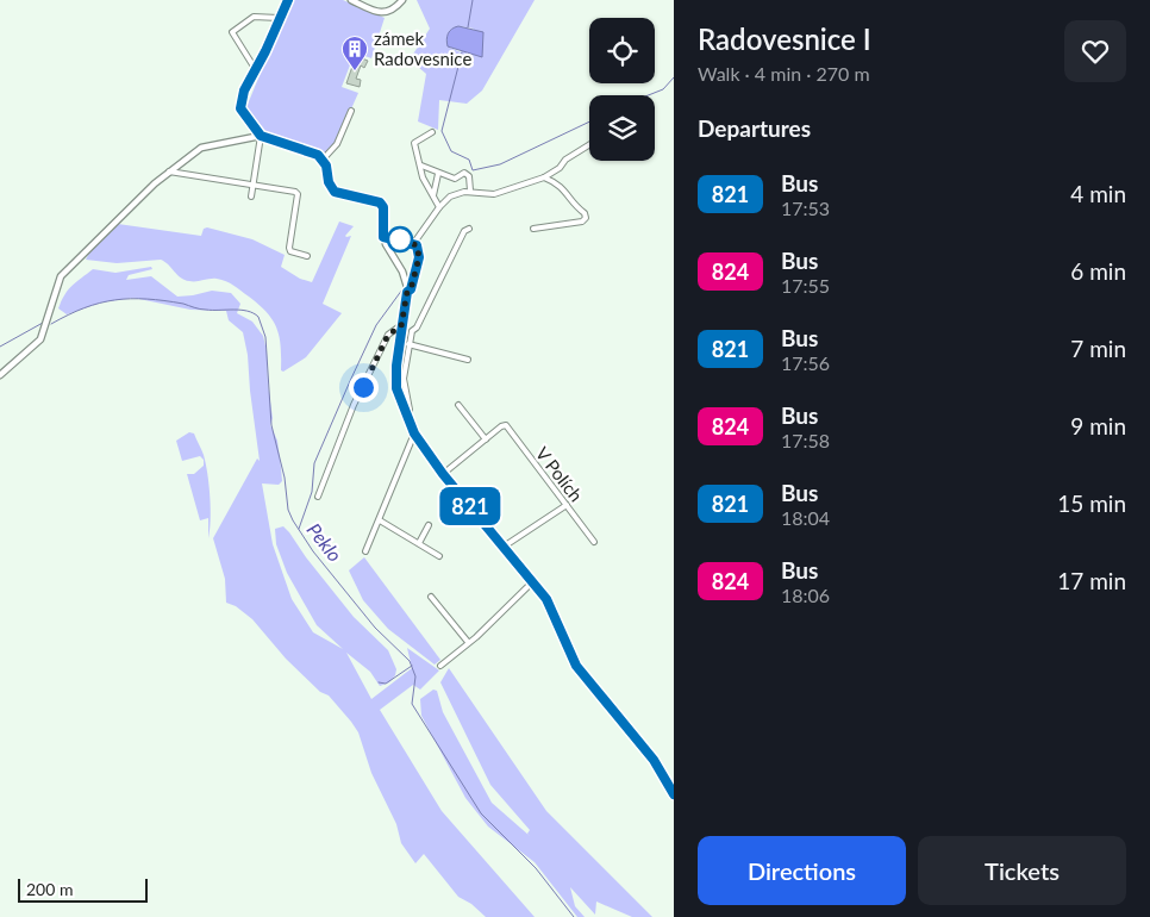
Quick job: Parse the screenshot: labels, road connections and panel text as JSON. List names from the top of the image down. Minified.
{"streets":{"street":["V Polích"]},"water":["Peklo"],"places":{"building":["zámek Radovesnice"]},"lines":["bus line 821"],"scale_bar":"200 m","page":{"on_map":"821","heading":[["Radovesnice I","Walk · 4 min · 270 m"],"Departures"],"list":[{"mark":"821","name":"Bus","note":"17:53","value":"4 min"},{"mark":"824","name":"Bus","note":"17:55","value":"6 min"},{"mark":"821","name":"Bus","note":"17:56","value":"7 min"},{"mark":"824","name":"Bus","note":"17:58","value":"9 min"},{"mark":"821","name":"Bus","note":"18:04","value":"15 min"},{"mark":"824","name":"Bus","note":"18:06","value":"17 min"}],"buttons":["Directions","Tickets"],"scale":"200 m"}}
